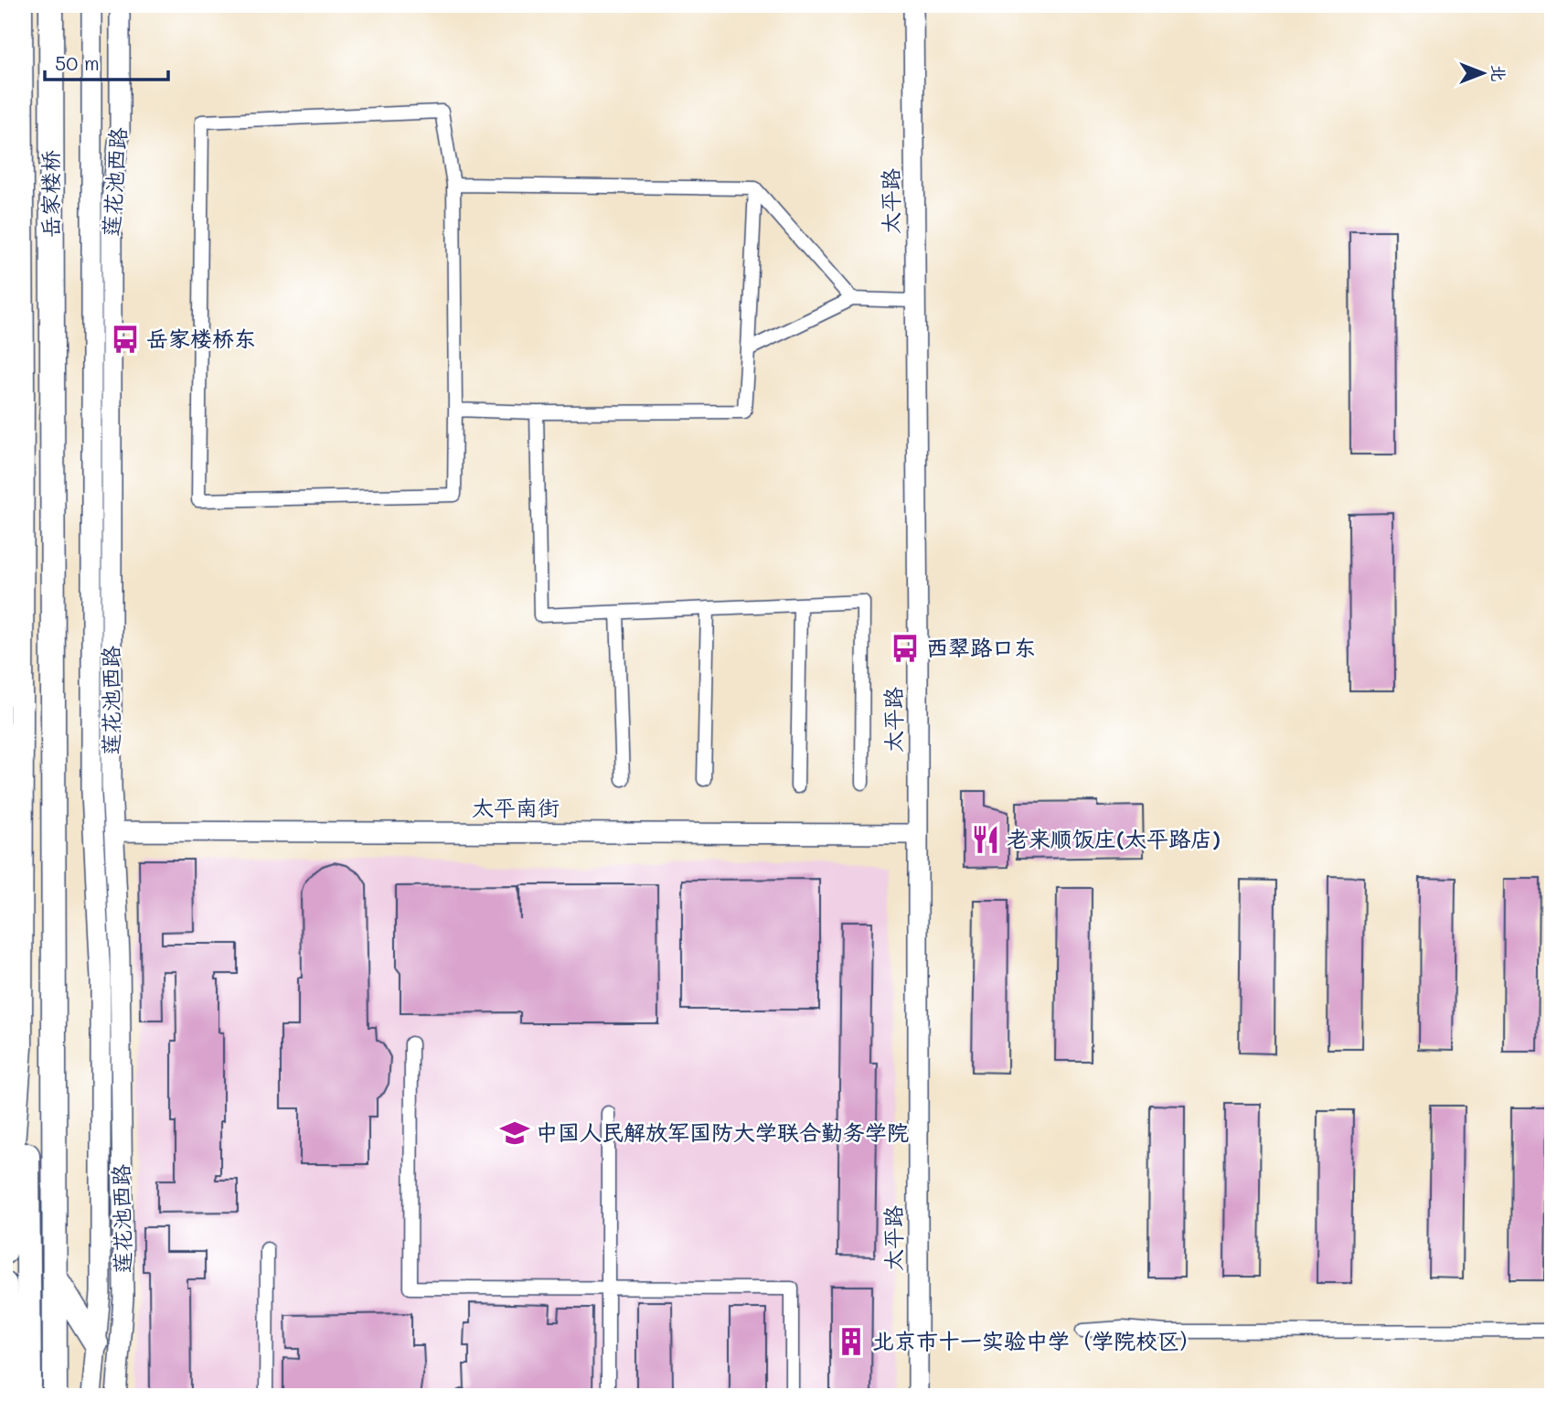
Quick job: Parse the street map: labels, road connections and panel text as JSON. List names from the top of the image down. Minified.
{"streets":{"highway":["岳家楼桥"],"street":["莲花池西路","太平路","太平南街"]},"crossings":[["莲花池西路","太平南街"],["太平路","太平南街"]],"places":{"bus stop":["岳家楼桥东","西翠路口东"],"restaurant":["老来顺饭庄(太平路店)"],"school or university":["中国人民解放军国防大学联合勤务学院"],"building":["北京市十一实验中学（学院校区）"]},"scale_bar":"50 m","north":"right"}
